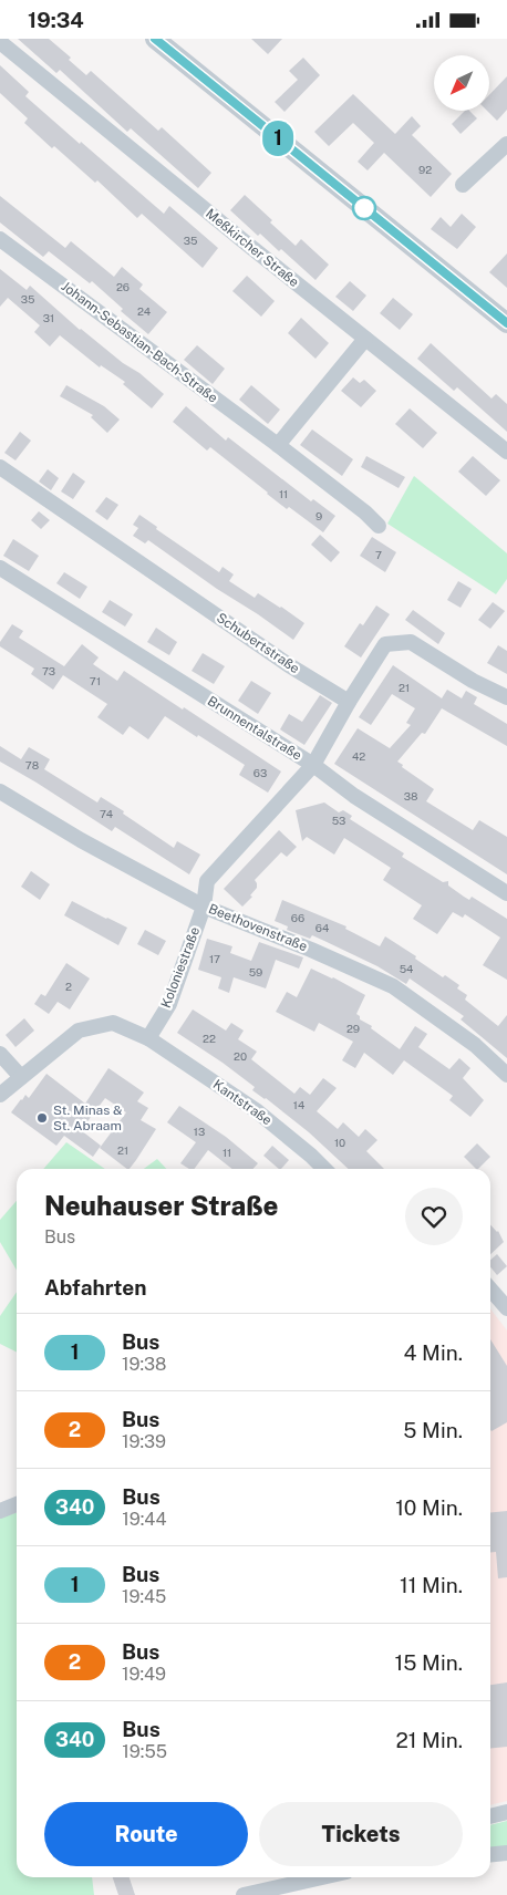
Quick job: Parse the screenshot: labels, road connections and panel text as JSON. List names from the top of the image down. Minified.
{"streets":{"street":["Meßkircher Straße","Johann-Sebastian-Bach-Straße","Schubertstraße","Brunnentalstraße","Beethovenstraße","Koloniestraße","Kantstraße"]},"crossings":[["Schubertstraße","Koloniestraße"],["Brunnentalstraße","Koloniestraße"],["Beethovenstraße","Koloniestraße"],["Koloniestraße","Kantstraße"]],"places":["St. Minas & St. Abraam"],"lines":["bus line 1"],"house_numbers":["92","35","26","35","24","31","11","9","7","73","71","21","42","78","63","38","74","53","66","64","17","54","59","2","29","22","20","14","13","10","21","11"],"north":"bottom left","page":{"status":"19:34","on_map":"1","heading":[["Neuhauser Straße","Bus"],"Abfahrten"],"list":[{"mark":"1","name":"Bus","note":"19:38","value":"4 Min."},{"mark":"2","name":"Bus","note":"19:39","value":"5 Min."},{"mark":"340","name":"Bus","note":"19:44","value":"10 Min."},{"mark":"1","name":"Bus","note":"19:45","value":"11 Min."},{"mark":"2","name":"Bus","note":"19:49","value":"15 Min."},{"mark":"340","name":"Bus","note":"19:55","value":"21 Min."}],"buttons":["Route","Tickets"]}}
